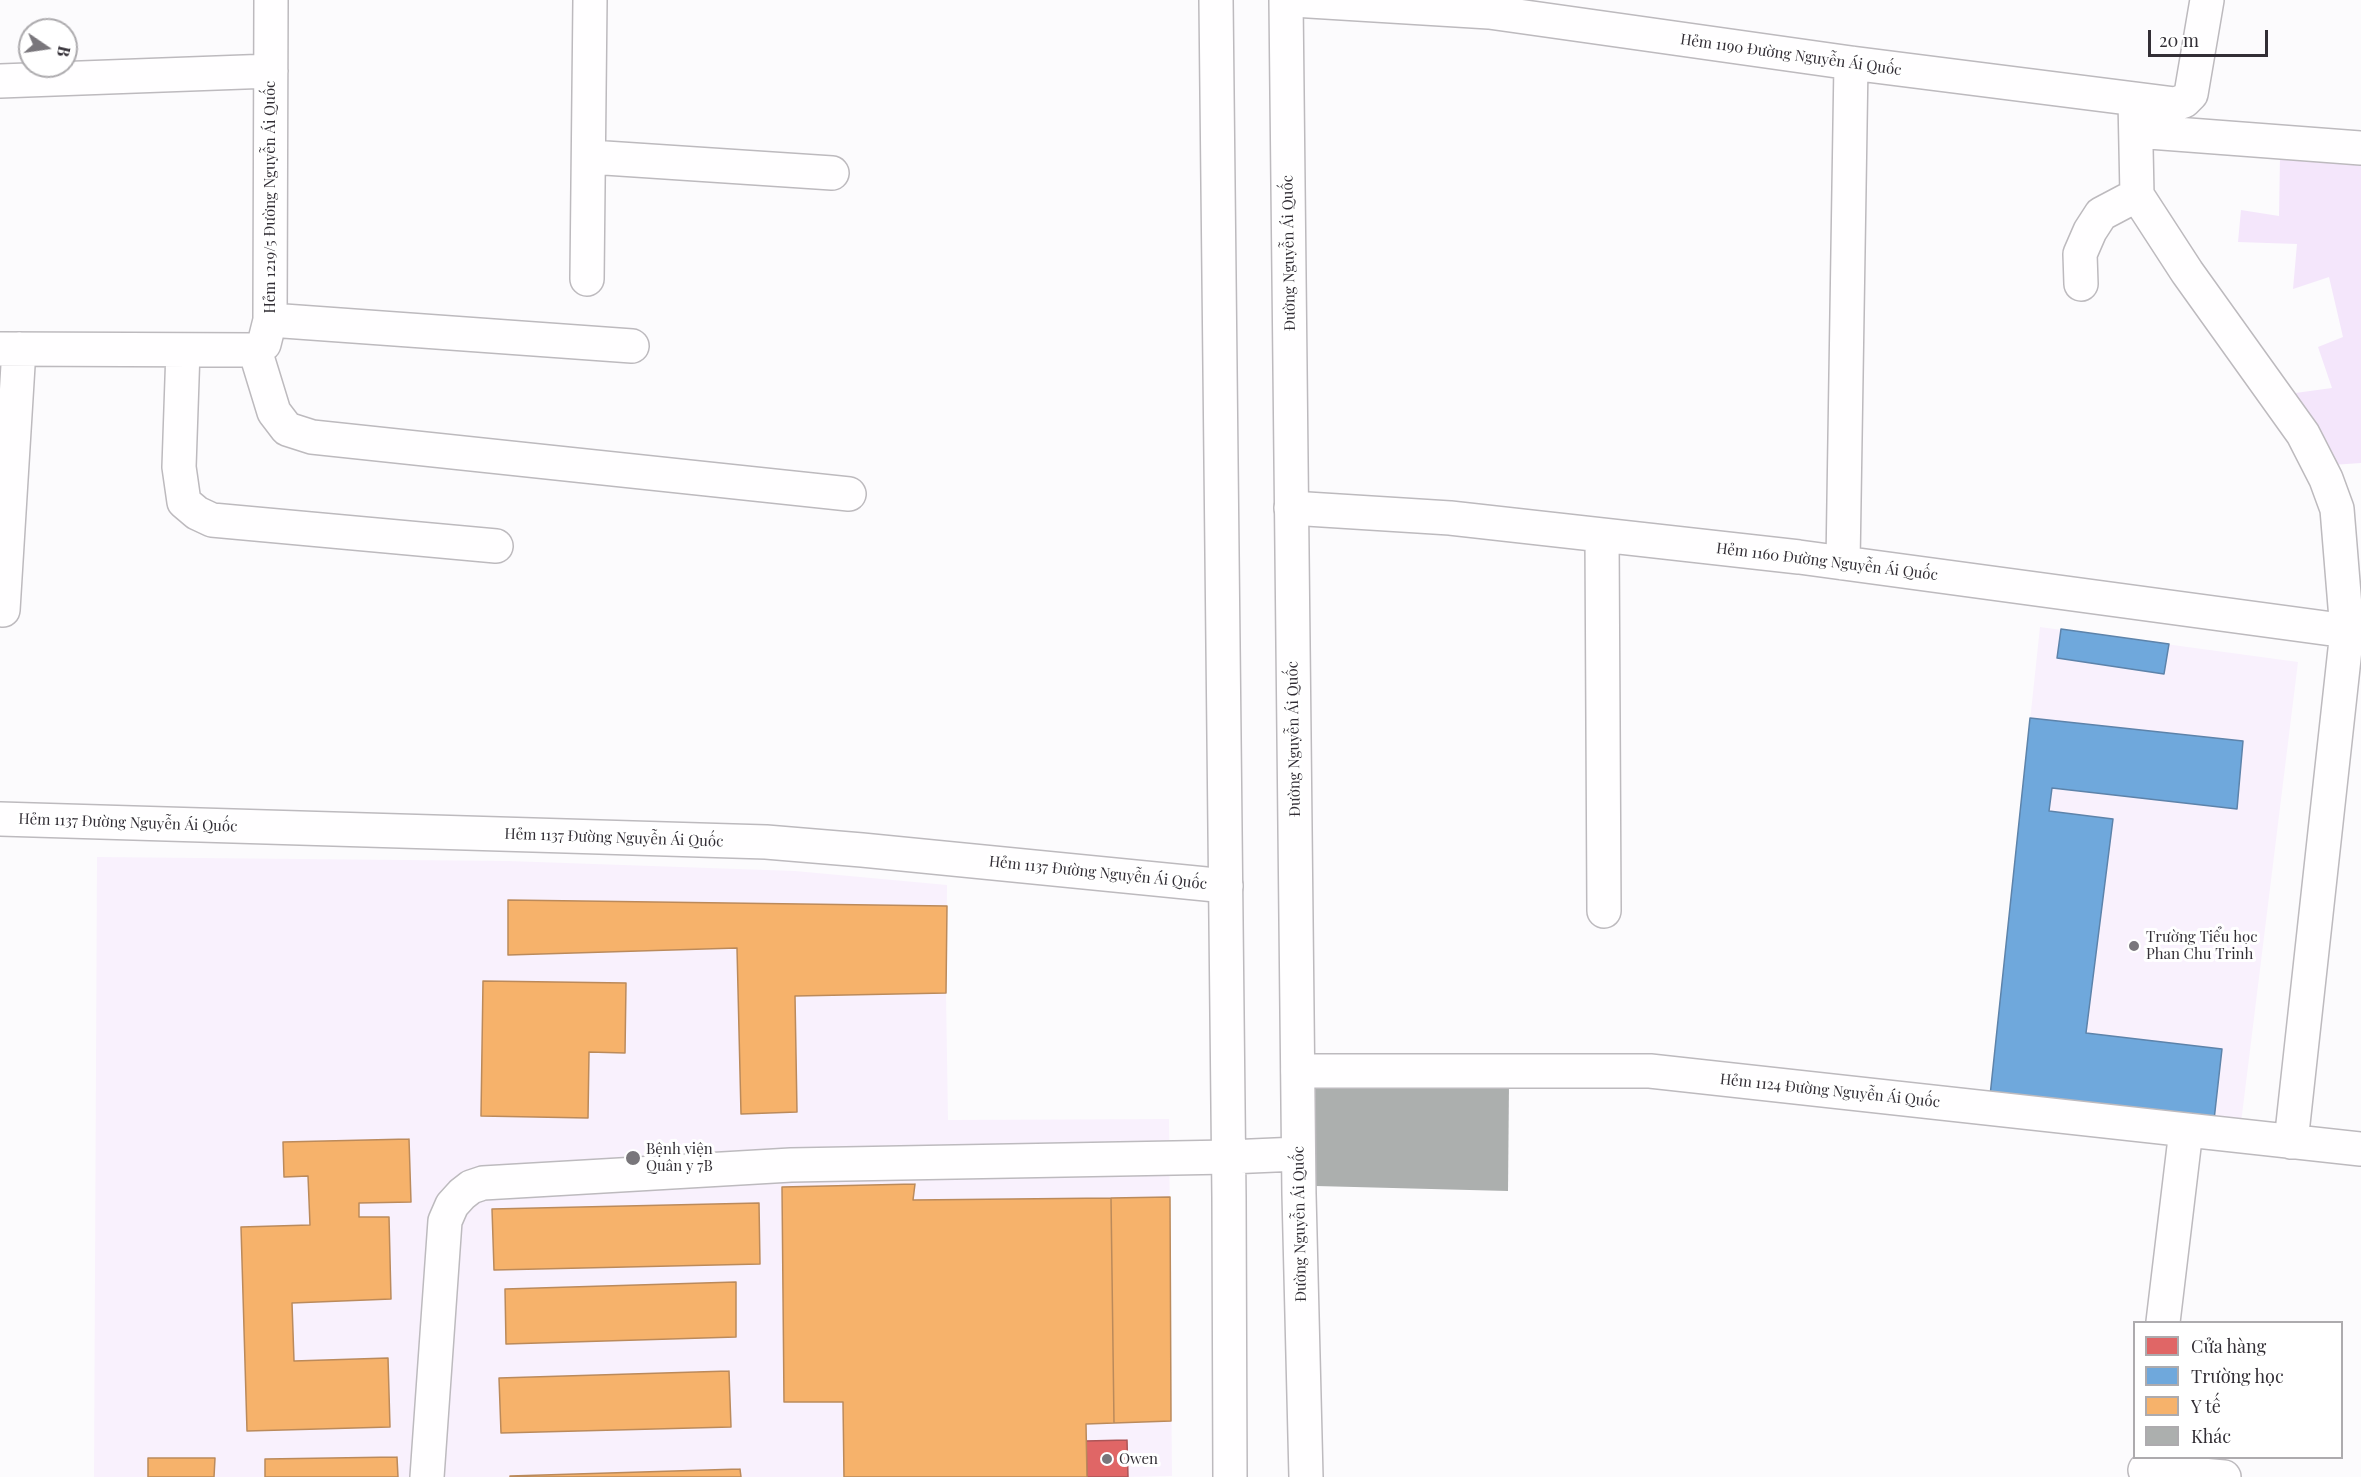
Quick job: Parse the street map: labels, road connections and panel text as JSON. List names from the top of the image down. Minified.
{"streets":{"street":["Hẻm 1190 Đường Nguyễn Ái Quốc","Hẻm 1219/5 Đường Nguyễn Ái Quốc","Đường Nguyễn Ái Quốc","Hẻm 1160 Đường Nguyễn Ái Quốc","Hẻm 1137 Đường Nguyễn Ái Quốc","Hẻm 1124 Đường Nguyễn Ái Quốc"]},"crossings":[["Đường Nguyễn Ái Quốc","Hẻm 1160 Đường Nguyễn Ái Quốc"],["Đường Nguyễn Ái Quốc","Hẻm 1124 Đường Nguyễn Ái Quốc"]],"places":["Trường Tiểu học Phan Chu Trinh","Bệnh viện Quân y 7B","Owen"],"legend":["Cửa hàng","Trường học","Y tế","Khác"],"scale_bar":"20 m","north":"right"}
